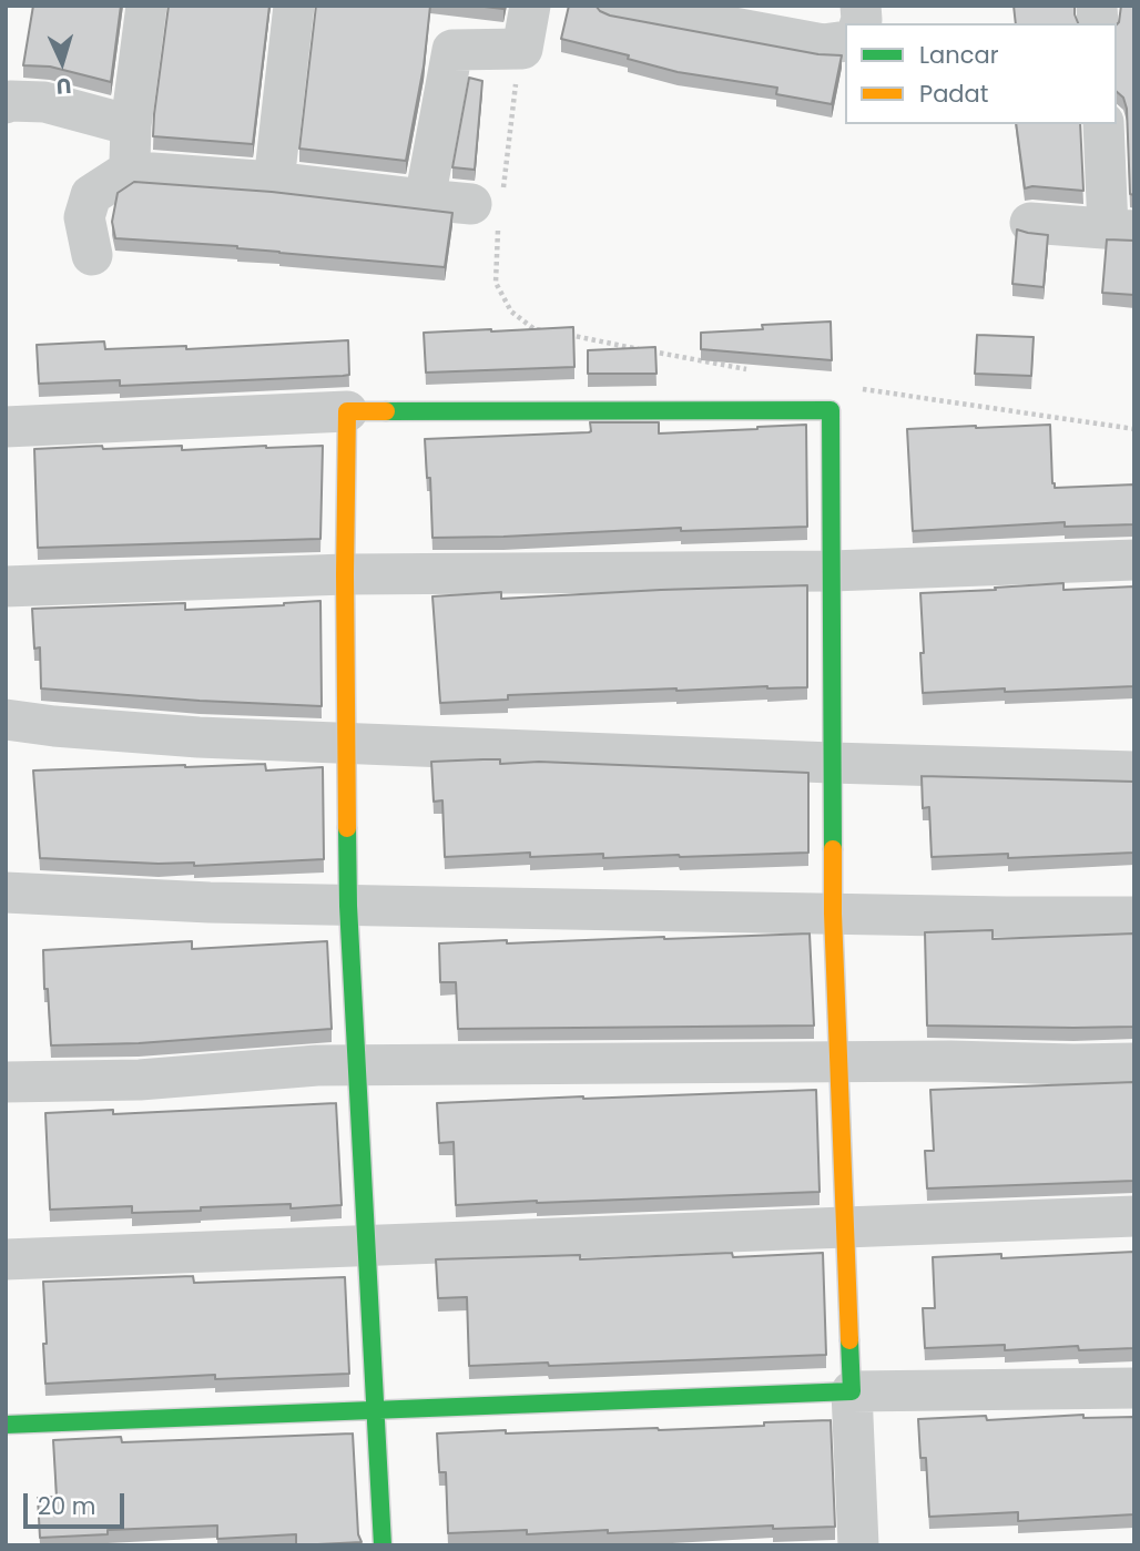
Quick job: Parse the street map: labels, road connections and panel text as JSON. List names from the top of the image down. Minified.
{"legend":["Lancar","Padat"],"scale_bar":"20 m","north":"bottom"}
